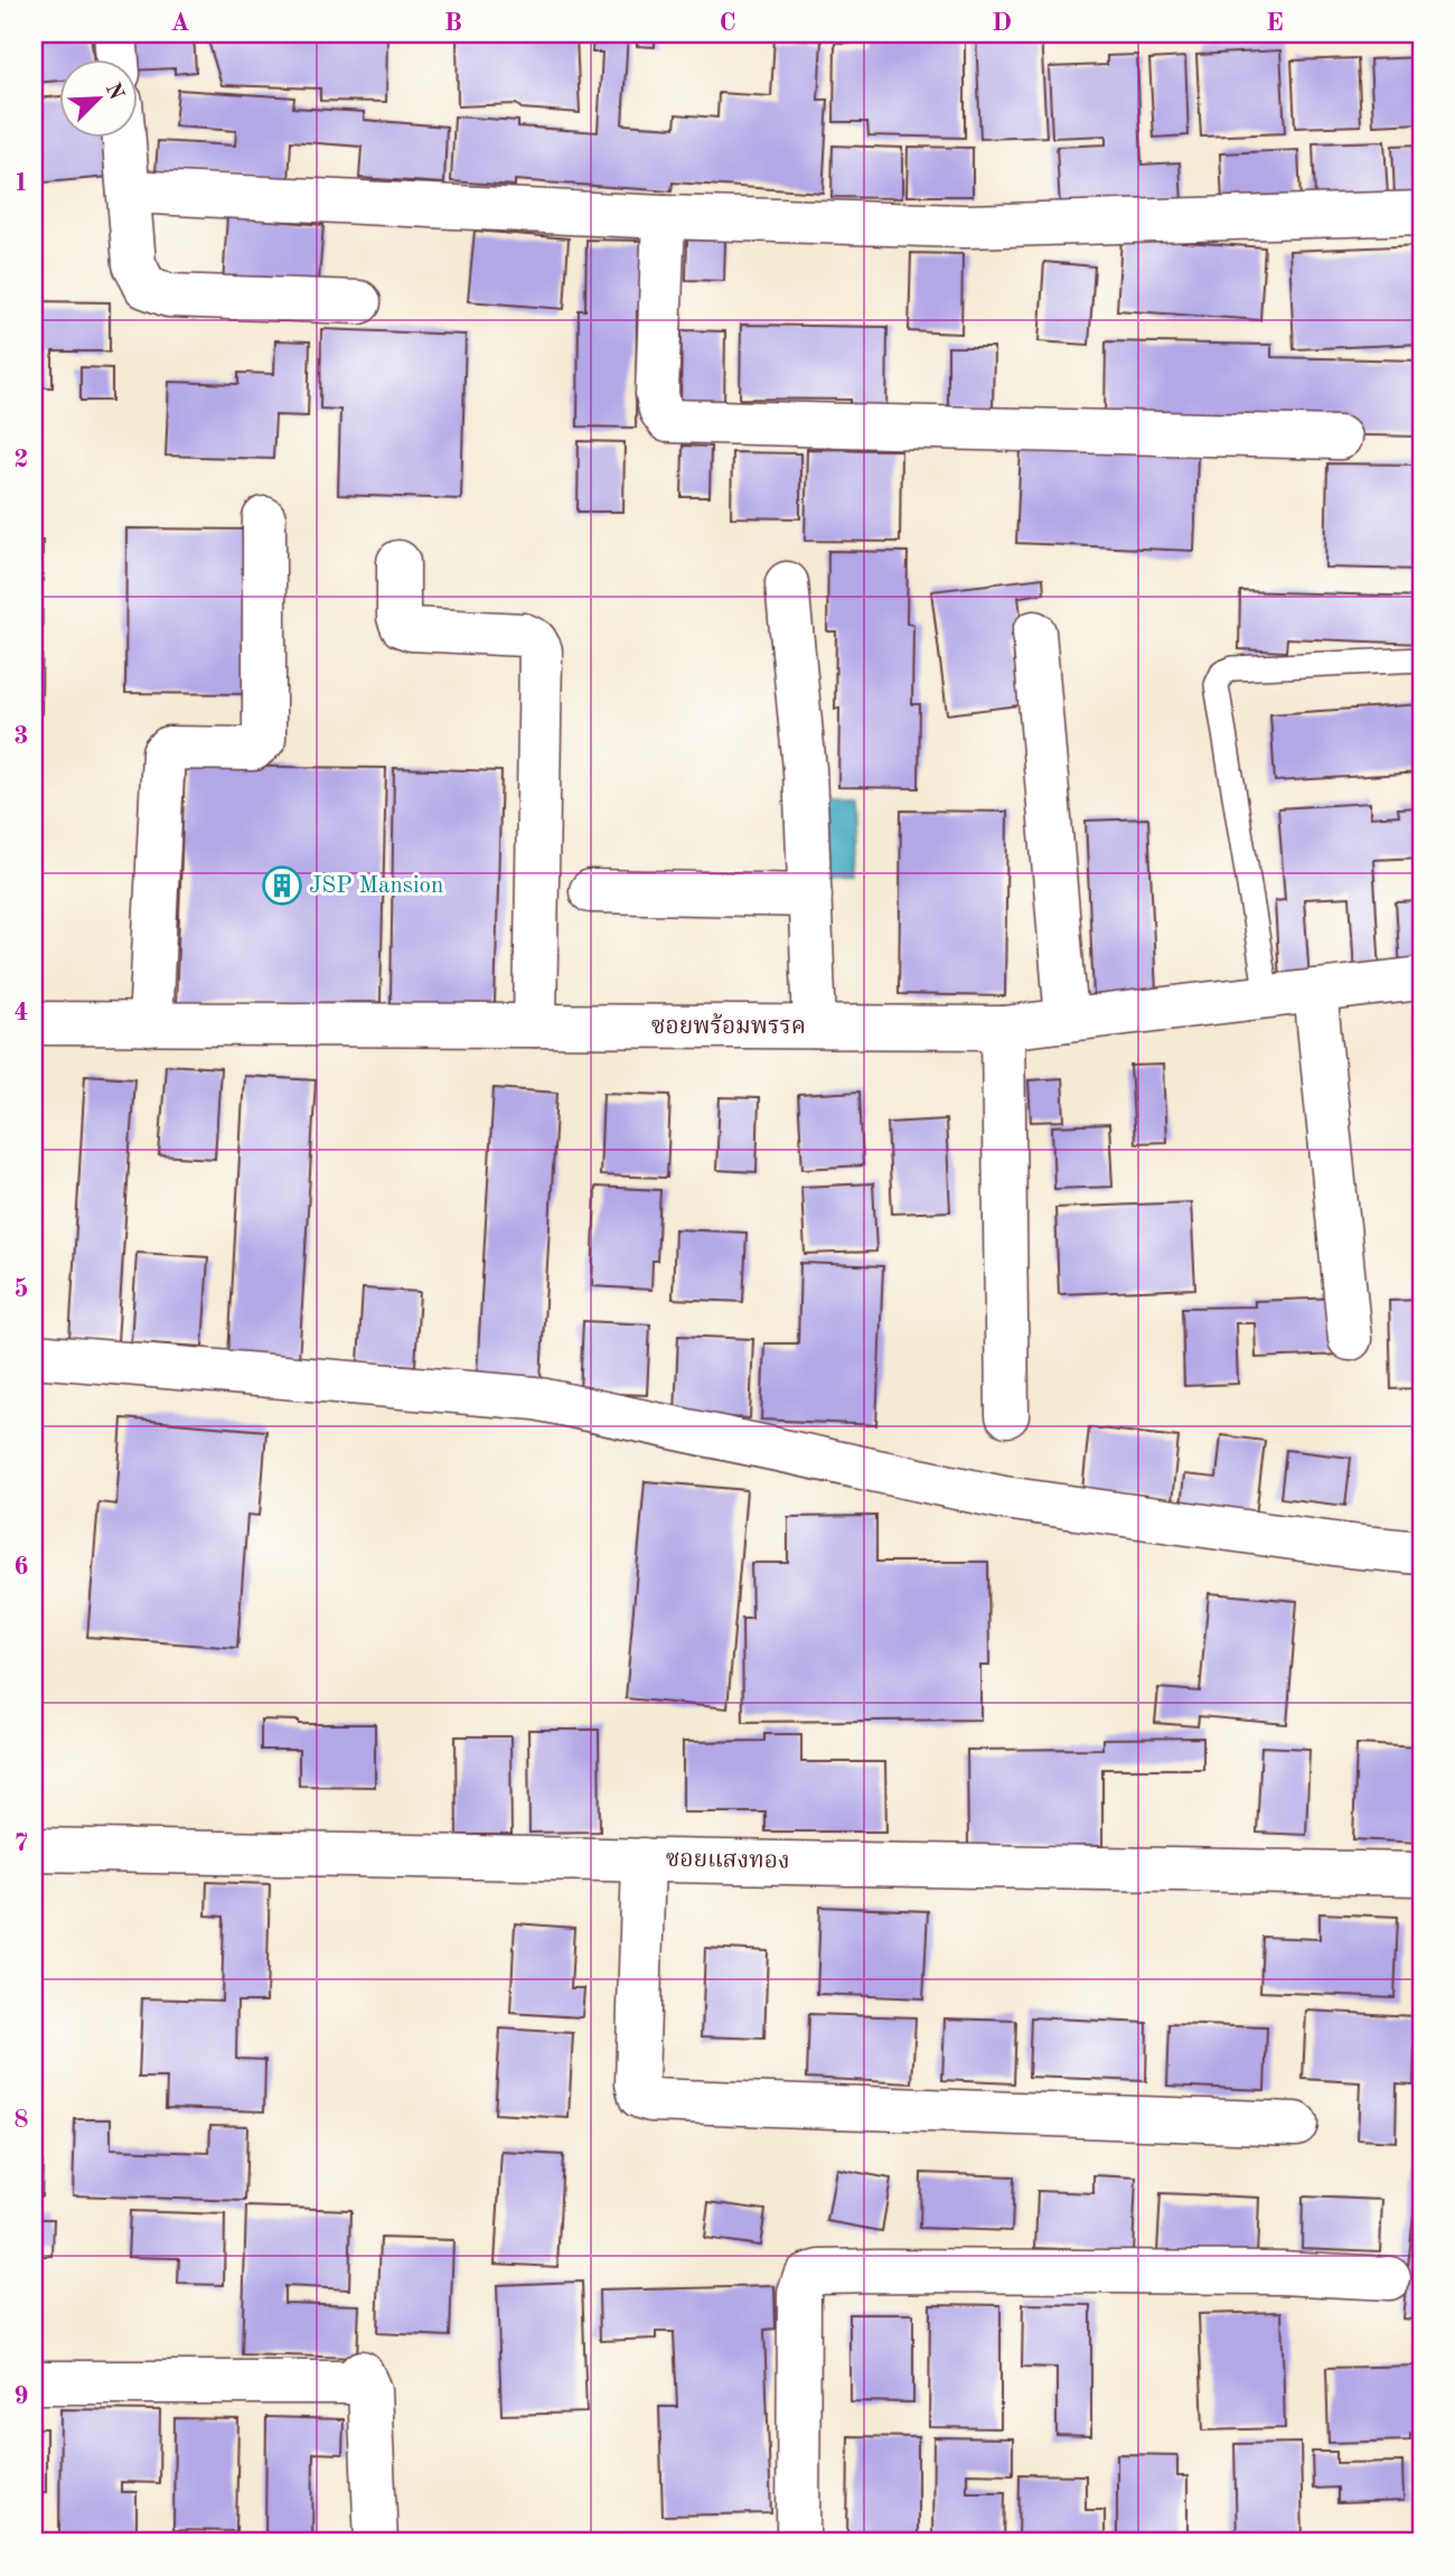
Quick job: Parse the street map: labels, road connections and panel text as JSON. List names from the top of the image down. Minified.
{"streets":{"street":["ซอยพร้อมพรรค","ซอยแสงทอง"]},"places":{"building":["JSP Mansion"]},"north":"top right","grid":{"columns":["A","B","C","D","E"],"rows":["1","2","3","4","5","6","7","8","9"]}}
